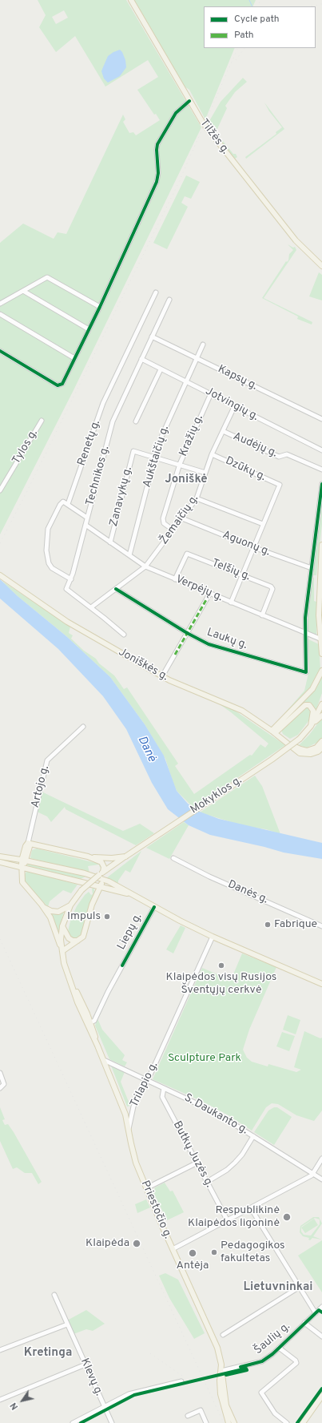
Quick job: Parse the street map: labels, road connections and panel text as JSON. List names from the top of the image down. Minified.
{"streets":{"main road":["Tilžės g.","Joniškės g.","Mokyklos g.","Liepų g.","Priestočio g."],"street":["Kapsų g.","Jotvingių g.","Kražių g.","Renetų g.","Audėjų g.","Tylos g.","Aukštaičių g.","Dzūkų g.","Technikos g.","Zanavykų g.","Žemaičių g.","Aguonų g.","Telšių g.","Verpėjų g.","Laukų g.","Artojo g.","Danės g.","Trilapio g.","S. Daukanto g.","Butkų Juzės g.","Šaulių g.","Klevų g."]},"crossings":[["Kapsų g.","Aukštaičių g."],["Kapsų g.","Technikos g."],["Jotvingių g.","Kražių g."],["Jotvingių g.","Aukštaičių g."],["Jotvingių g.","Technikos g."],["Jotvingių g.","Žemaičių g."],["Kražių g.","Žemaičių g."],["Audėjų g.","Žemaičių g."],["Aukštaičių g.","Zanavykų g."],["Aukštaičių g.","Verpėjų g."],["Dzūkų g.","Žemaičių g."],["Technikos g.","Žemaičių g."],["Technikos g.","Verpėjų g."],["Zanavykų g.","Verpėjų g."],["Žemaičių g.","Aguonų g."],["Žemaičių g.","Verpėjų g."],["Žemaičių g.","Laukų g."],["Telšių g.","Verpėjų g."],["Verpėjų g.","Laukų g."],["Mokyklos g.","Priestočio g."],["Liepų g.","Trilapio g."],["Liepų g.","Priestočio g."],["Trilapio g.","S. Daukanto g."],["Trilapio g.","Priestočio g."],["S. Daukanto g.","Butkų Juzės g."],["S. Daukanto g.","Priestočio g."],["Priestočio g.","Šaulių g."]],"districts":["Joniškė","Lietuvninkai","Kretinga"],"water":["Danė"],"parks":["Sculpture Park"],"places":["Impuls","Fabrique","Klaipėdos visų Rusijos Šventųjų cerkvė","Respublikinė Klaipėdos ligoninė","Klaipėda","Pedagogikos fakultetas","Antėja"],"legend":["Cycle path","Path"],"north":"bottom left"}
